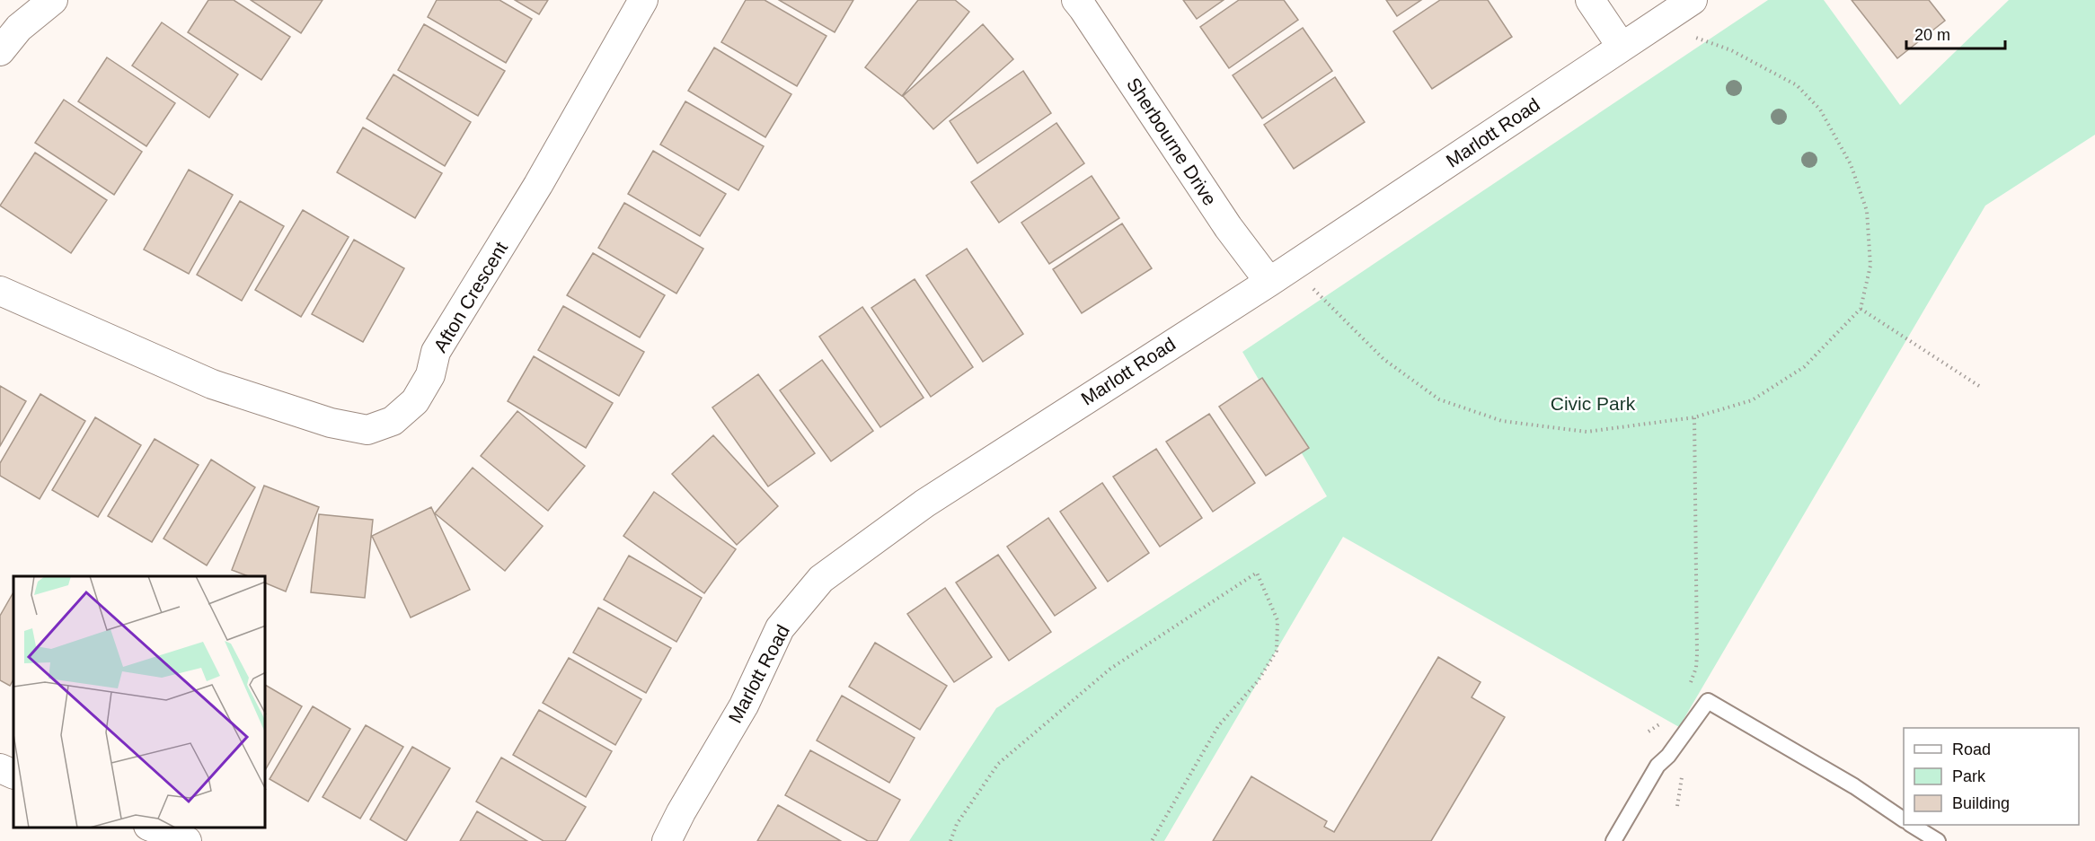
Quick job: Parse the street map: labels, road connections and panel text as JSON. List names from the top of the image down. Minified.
{"streets":{"street":["Marlott Road","Sherbourne Drive","Afton Crescent"]},"crossings":[["Marlott Road","Sherbourne Drive"]],"parks":["Civic Park"],"legend":["Road","Park","Building"],"scale_bar":"20 m"}
